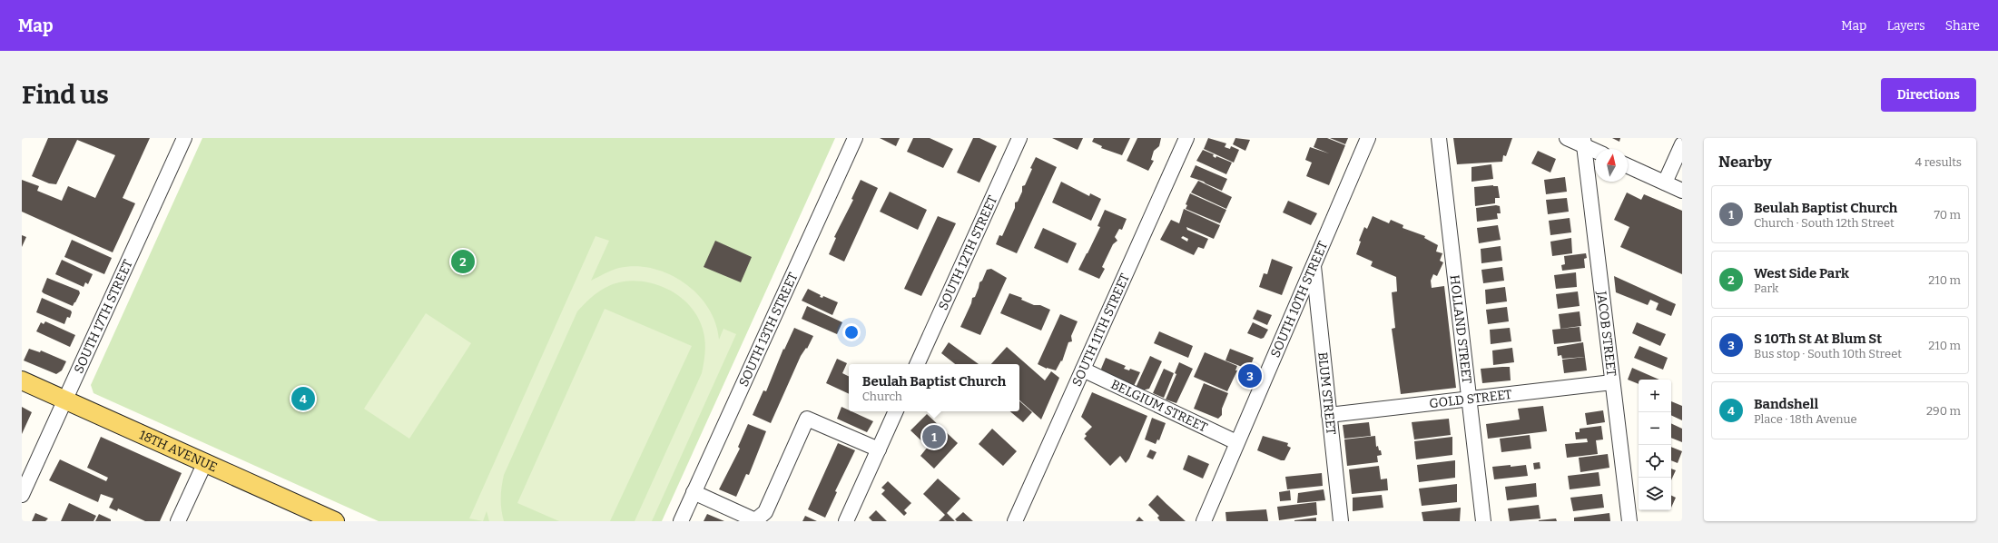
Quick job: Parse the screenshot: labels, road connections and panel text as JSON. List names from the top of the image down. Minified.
{"streets":{"main road":["18TH AVENUE"],"street":["SOUTH 12TH STREET","SOUTH 10TH STREET","SOUTH 17TH STREET","SOUTH 13TH STREET","SOUTH 11TH STREET","HOLLAND STREET","JACOB STREET","BLUM STREET","GOLD STREET","BELGIUM STREET"]},"crossings":[["SOUTH 10TH STREET","BLUM STREET"],["SOUTH 10TH STREET","BELGIUM STREET"],["SOUTH 17TH STREET","18TH AVENUE"],["SOUTH 11TH STREET","BELGIUM STREET"],["HOLLAND STREET","GOLD STREET"],["JACOB STREET","GOLD STREET"],["BLUM STREET","GOLD STREET"]],"north":"top","page":{"header":"Map","nav":["Map","Layers","Share"],"buttons":"Directions","title":"Find us","heading":["Nearby","4 results"],"list":[{"mark":"1","name":"Beulah Baptist Church","note":"Church · South 12th Street","value":"70 m"},{"mark":"2","name":"West Side Park","note":"Park","value":"210 m"},{"mark":"3","name":"S 10Th St At Blum St","note":"Bus stop · South 10th Street","value":"210 m"},{"mark":"4","name":"Bandshell","note":"Place · 18th Avenue","value":"290 m"}],"pins":["2","3","4","1"],"popup":["Beulah Baptist Church","Church"],"map_buttons":["+","−"]}}
